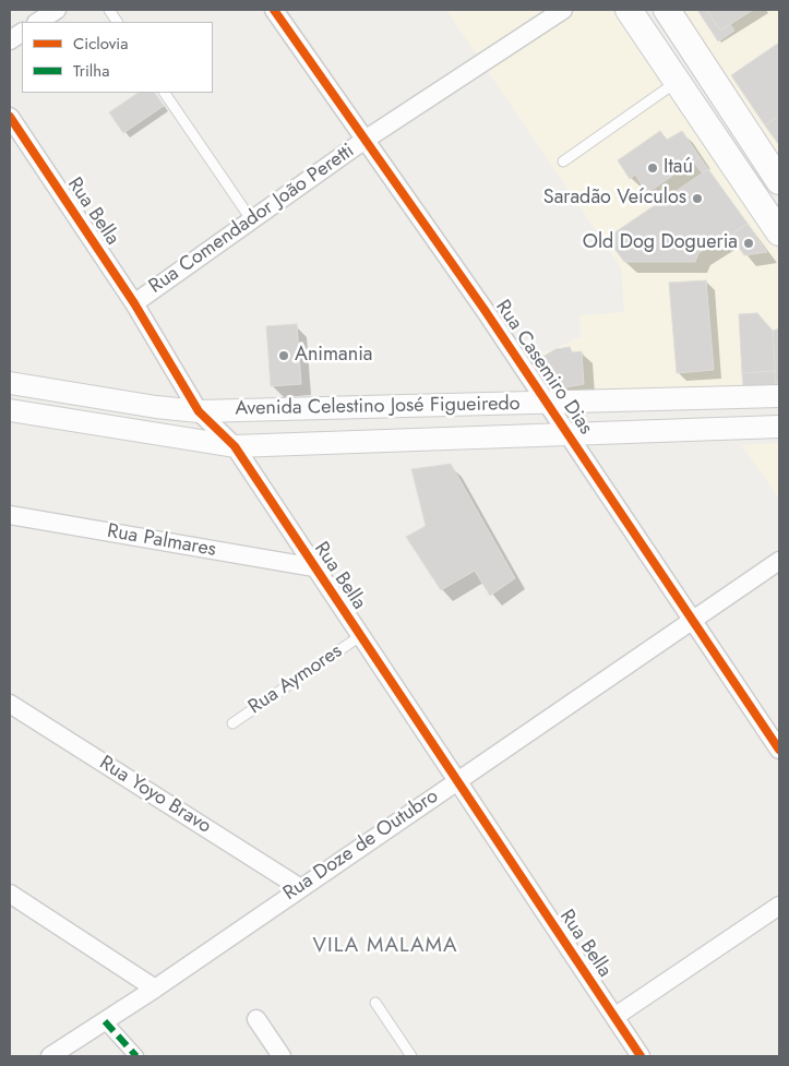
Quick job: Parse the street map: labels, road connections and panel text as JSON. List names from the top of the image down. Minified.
{"streets":{"street":["Rua Bella","Rua Comendador João Peretti","Rua Casemiro Dias","Avenida Celestino José Figueiredo","Rua Palmares","Rua Yoyo Bravo","Rua Doze de Outubro"],"lane":["Rua Aymores"]},"crossings":[["Rua Bella","Rua Comendador João Peretti"],["Rua Bella","Avenida Celestino José Figueiredo"],["Rua Bella","Rua Palmares"],["Rua Bella","Rua Aymores"],["Rua Bella","Rua Doze de Outubro"],["Rua Comendador João Peretti","Rua Casemiro Dias"],["Rua Casemiro Dias","Avenida Celestino José Figueiredo"],["Rua Casemiro Dias","Rua Doze de Outubro"],["Rua Yoyo Bravo","Rua Doze de Outubro"]],"districts":["VILA MALAMA"],"places":["Itaú","Saradão Veículos","Old Dog Dogueria","Animania"],"legend":["Ciclovia","Trilha"]}
